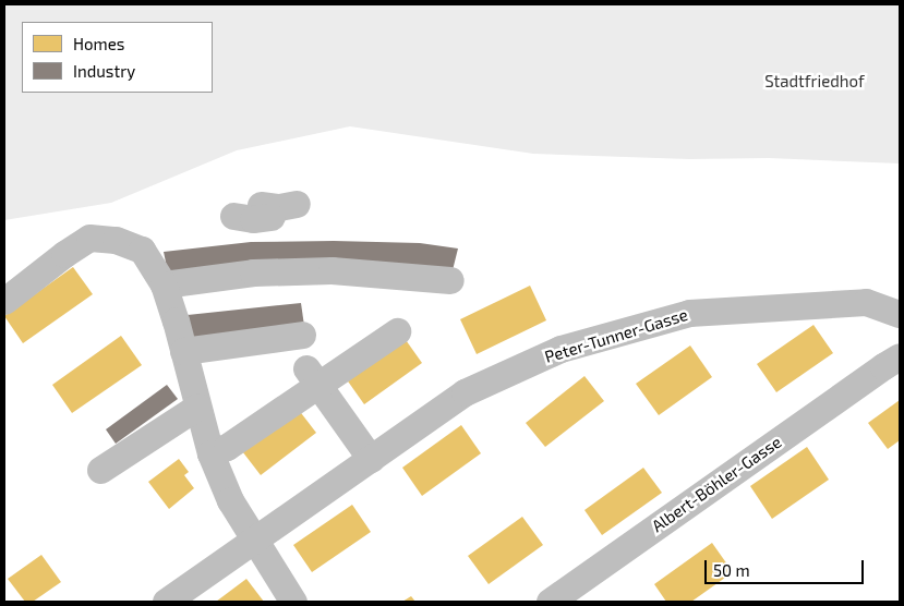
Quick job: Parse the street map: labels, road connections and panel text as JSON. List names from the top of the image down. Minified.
{"streets":{"street":["Peter-Tunner-Gasse","Albert-Böhler-Gasse"]},"parks":["Stadtfriedhof"],"legend":["Homes","Industry"],"scale_bar":"50 m"}
